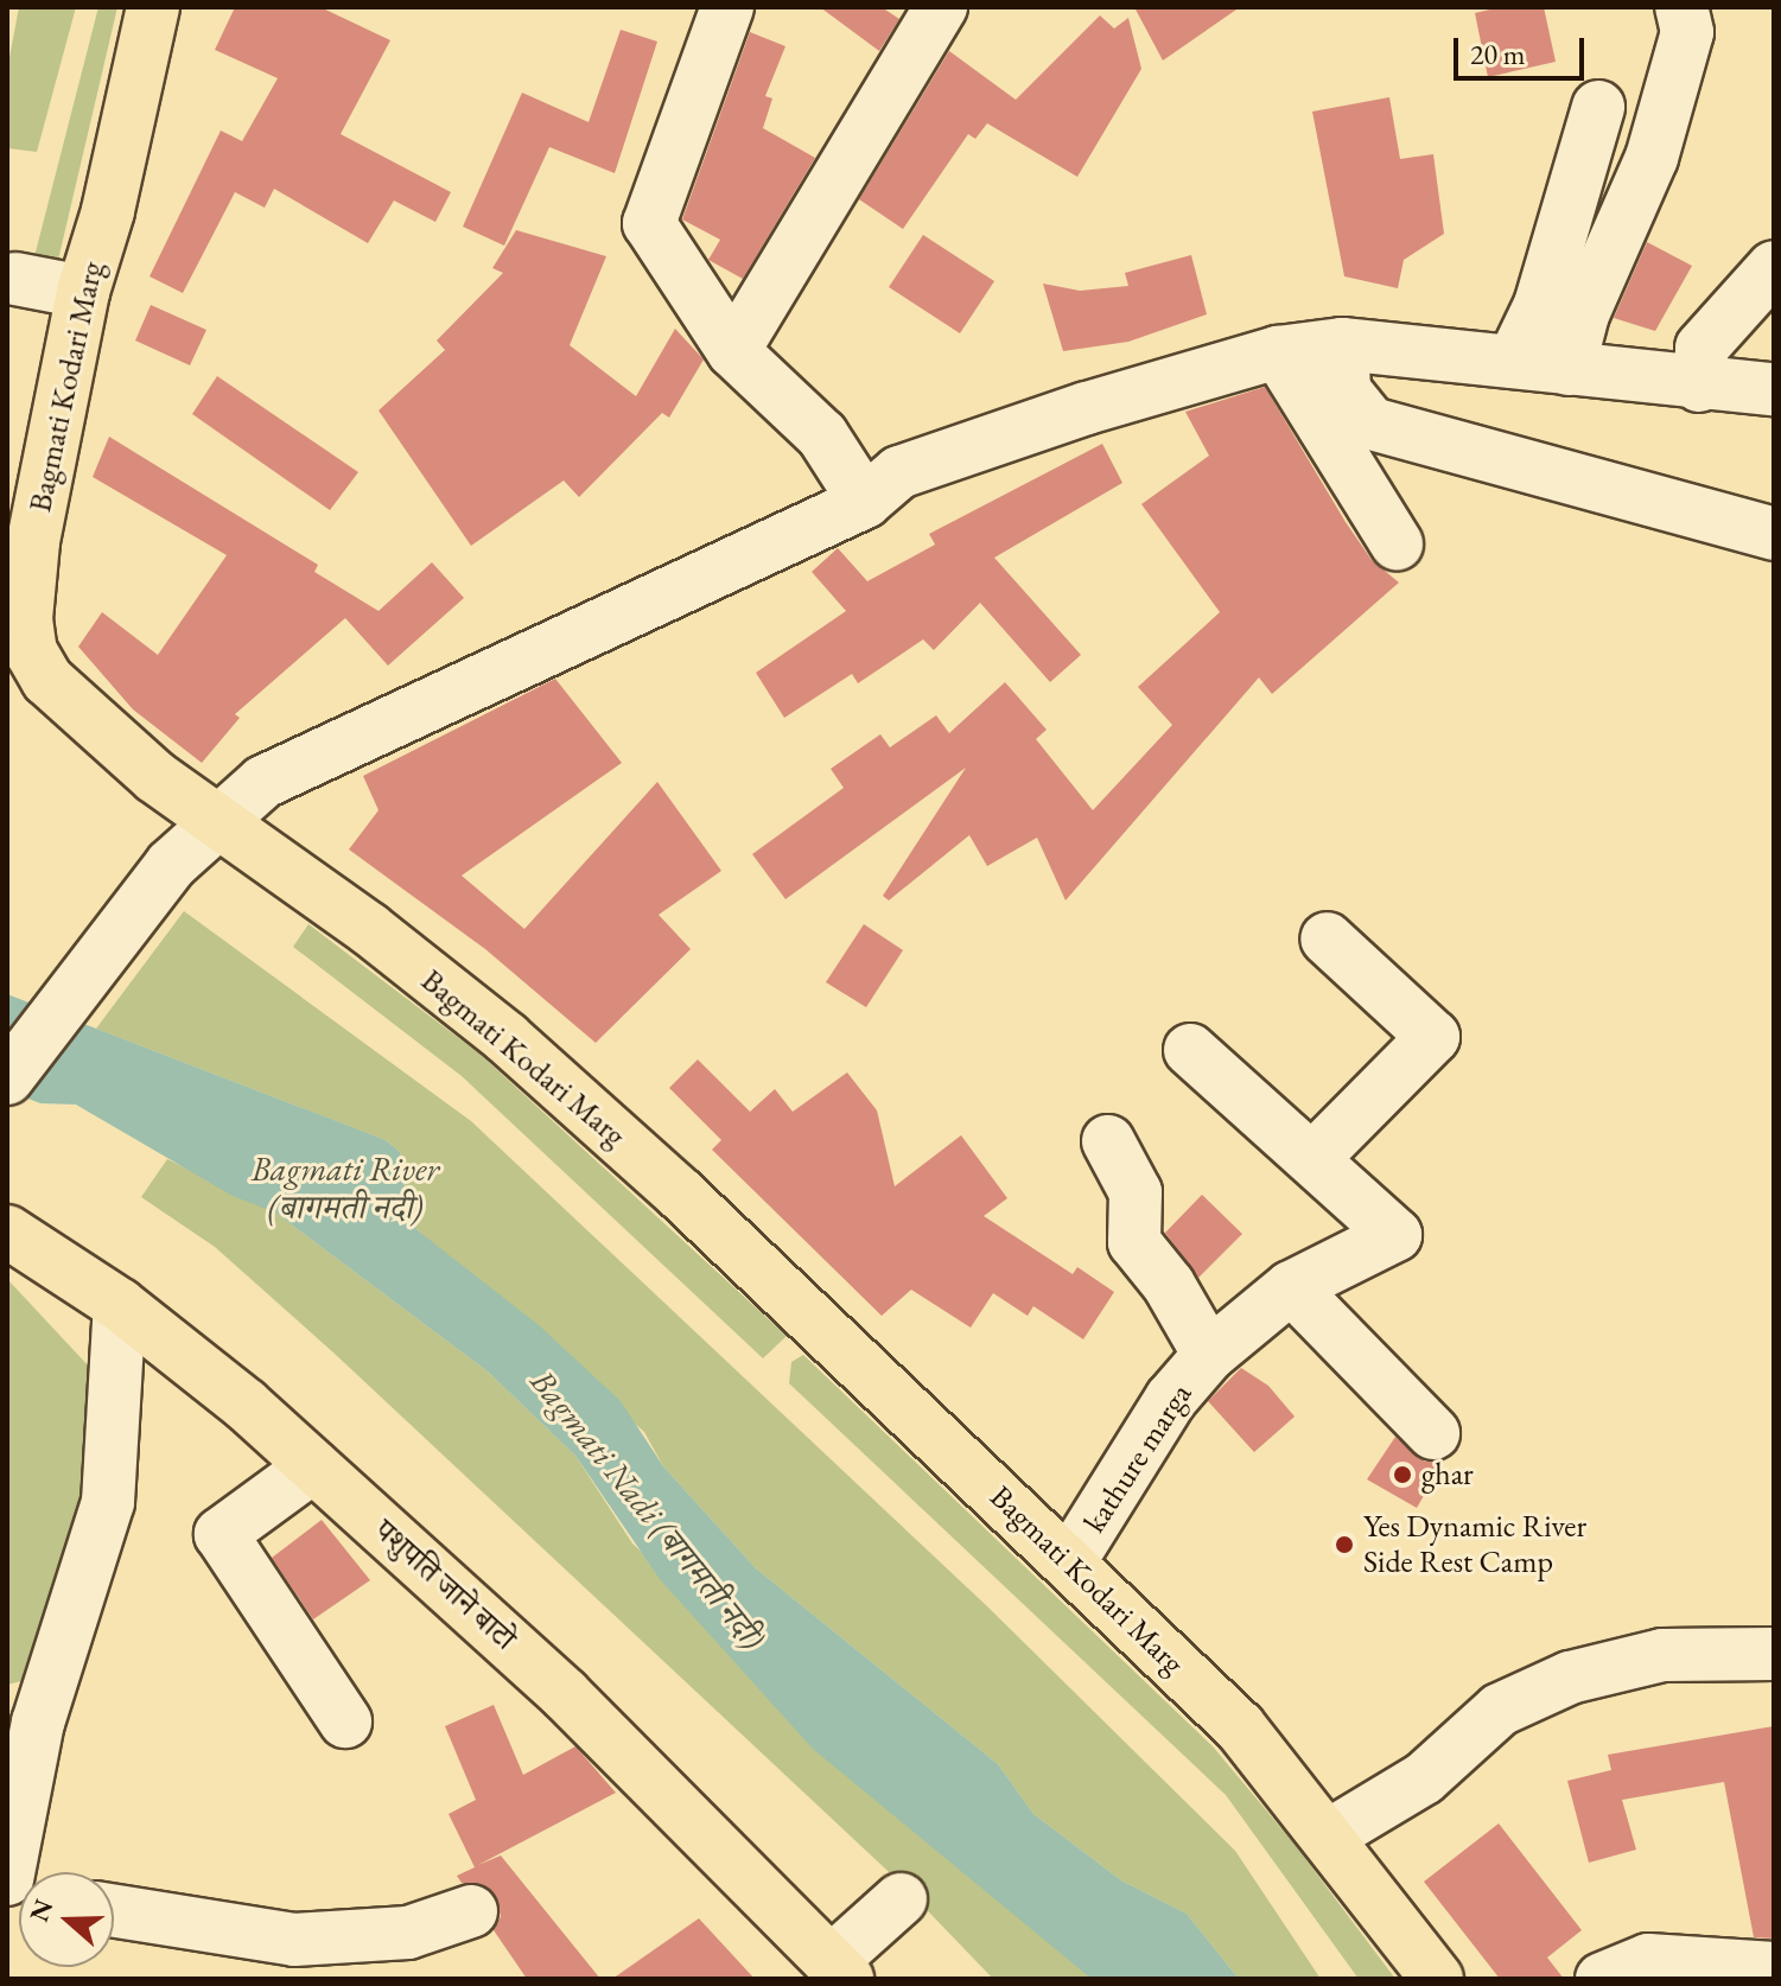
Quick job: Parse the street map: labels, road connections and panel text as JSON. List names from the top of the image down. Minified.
{"streets":{"main road":["Bagmati Kodari Marg","पशुपति जाने बाटो"],"street":["kathure marga"]},"crossings":[["Bagmati Kodari Marg","kathure marga"]],"water":["Bagmati River (बागमती नदी)","Bagmati Nadi (बागमती नदी)"],"places":["ghar","Yes Dynamic River Side Rest Camp"],"scale_bar":"20 m","north":"left"}
